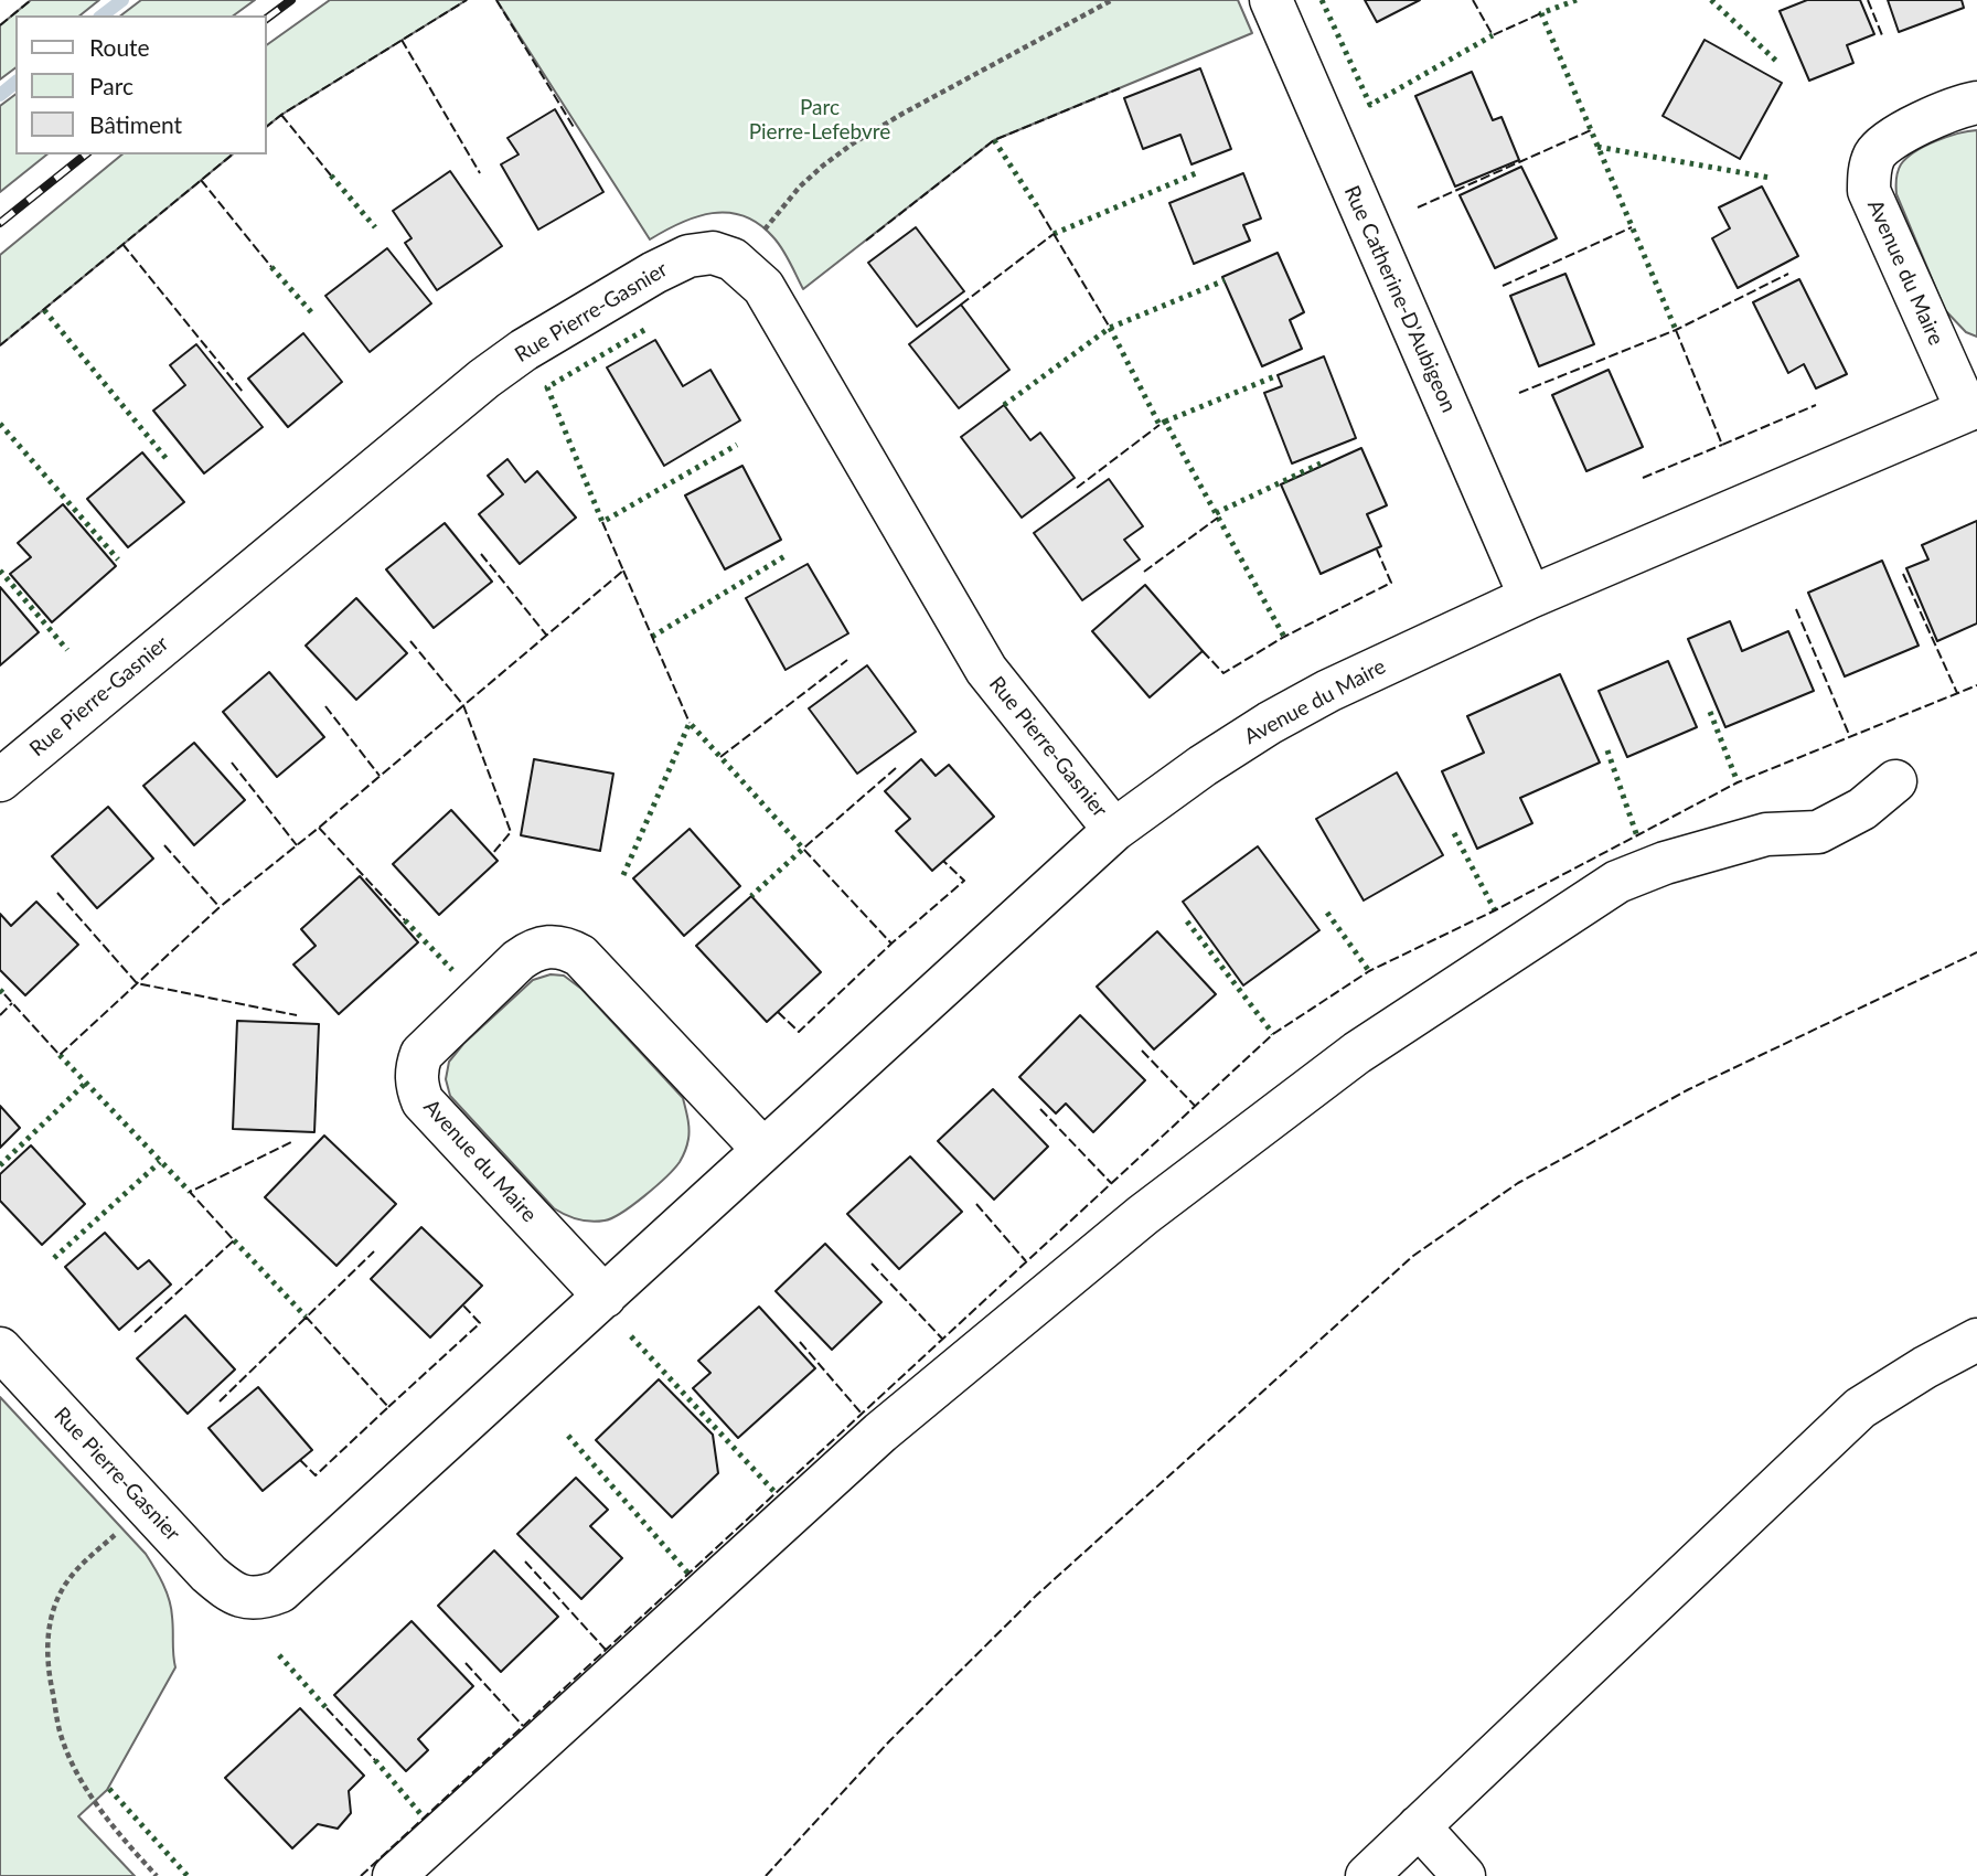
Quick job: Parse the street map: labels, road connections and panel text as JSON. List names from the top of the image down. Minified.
{"streets":{"street":["Avenue du Maire","Rue Catherine-D'Aubigeon","Rue Pierre-Gasnier"]},"crossings":[["Avenue du Maire","Rue Catherine-D'Aubigeon"],["Avenue du Maire","Rue Pierre-Gasnier"]],"parks":["Parc Pierre-Lefebvre"],"legend":["Route","Parc","Bâtiment"]}
